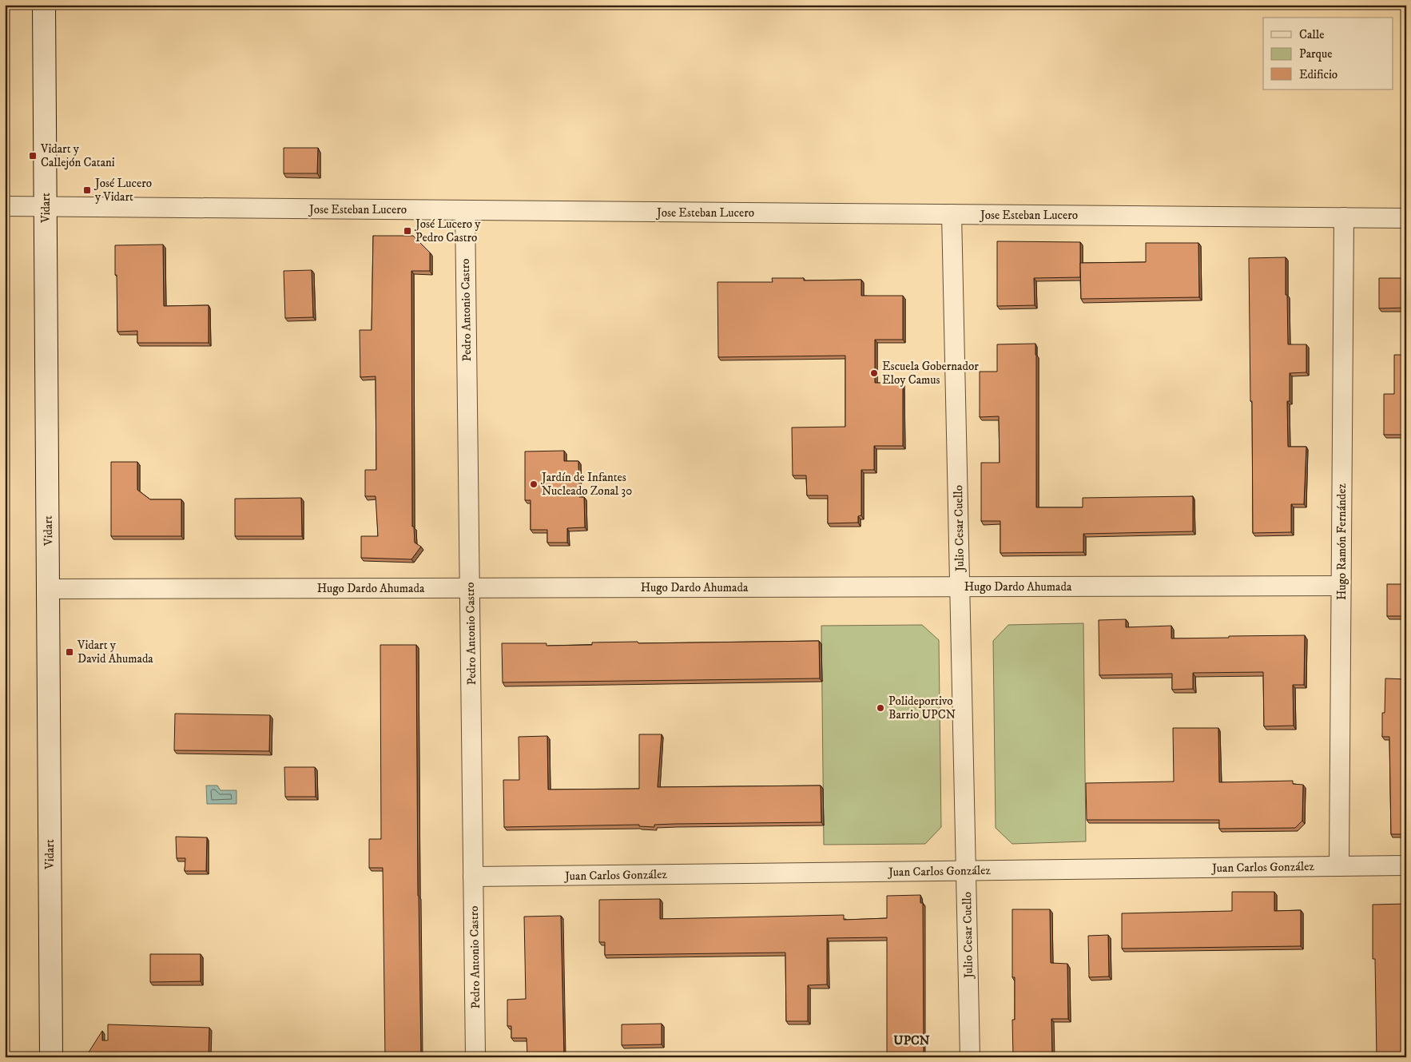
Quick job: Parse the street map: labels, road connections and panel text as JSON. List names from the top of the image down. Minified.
{"streets":{"street":["Vidart","Jose Esteban Lucero","Pedro Antonio Castro","Julio Cesar Cuello","Hugo Ramón Fernández","Hugo Dardo Ahumada","Juan Carlos González"]},"crossings":[["Vidart","Jose Esteban Lucero"],["Vidart","Hugo Dardo Ahumada"],["Jose Esteban Lucero","Pedro Antonio Castro"],["Jose Esteban Lucero","Julio Cesar Cuello"],["Jose Esteban Lucero","Hugo Ramón Fernández"],["Pedro Antonio Castro","Hugo Dardo Ahumada"],["Pedro Antonio Castro","Juan Carlos González"],["Julio Cesar Cuello","Hugo Dardo Ahumada"],["Julio Cesar Cuello","Juan Carlos González"],["Hugo Ramón Fernández","Hugo Dardo Ahumada"],["Hugo Ramón Fernández","Juan Carlos González"]],"districts":["UPCN"],"places":{"transit":["Vidart y Callejón Catani","José Lucero y Vidart","José Lucero y Pedro Castro","Vidart y David Ahumada"],"other":["Escuela Gobernador Eloy Camus","Jardín de Infantes Nucleado Zonal 30","Polideportivo Barrio UPCN"]},"legend":["Calle","Parque","Edificio"]}
